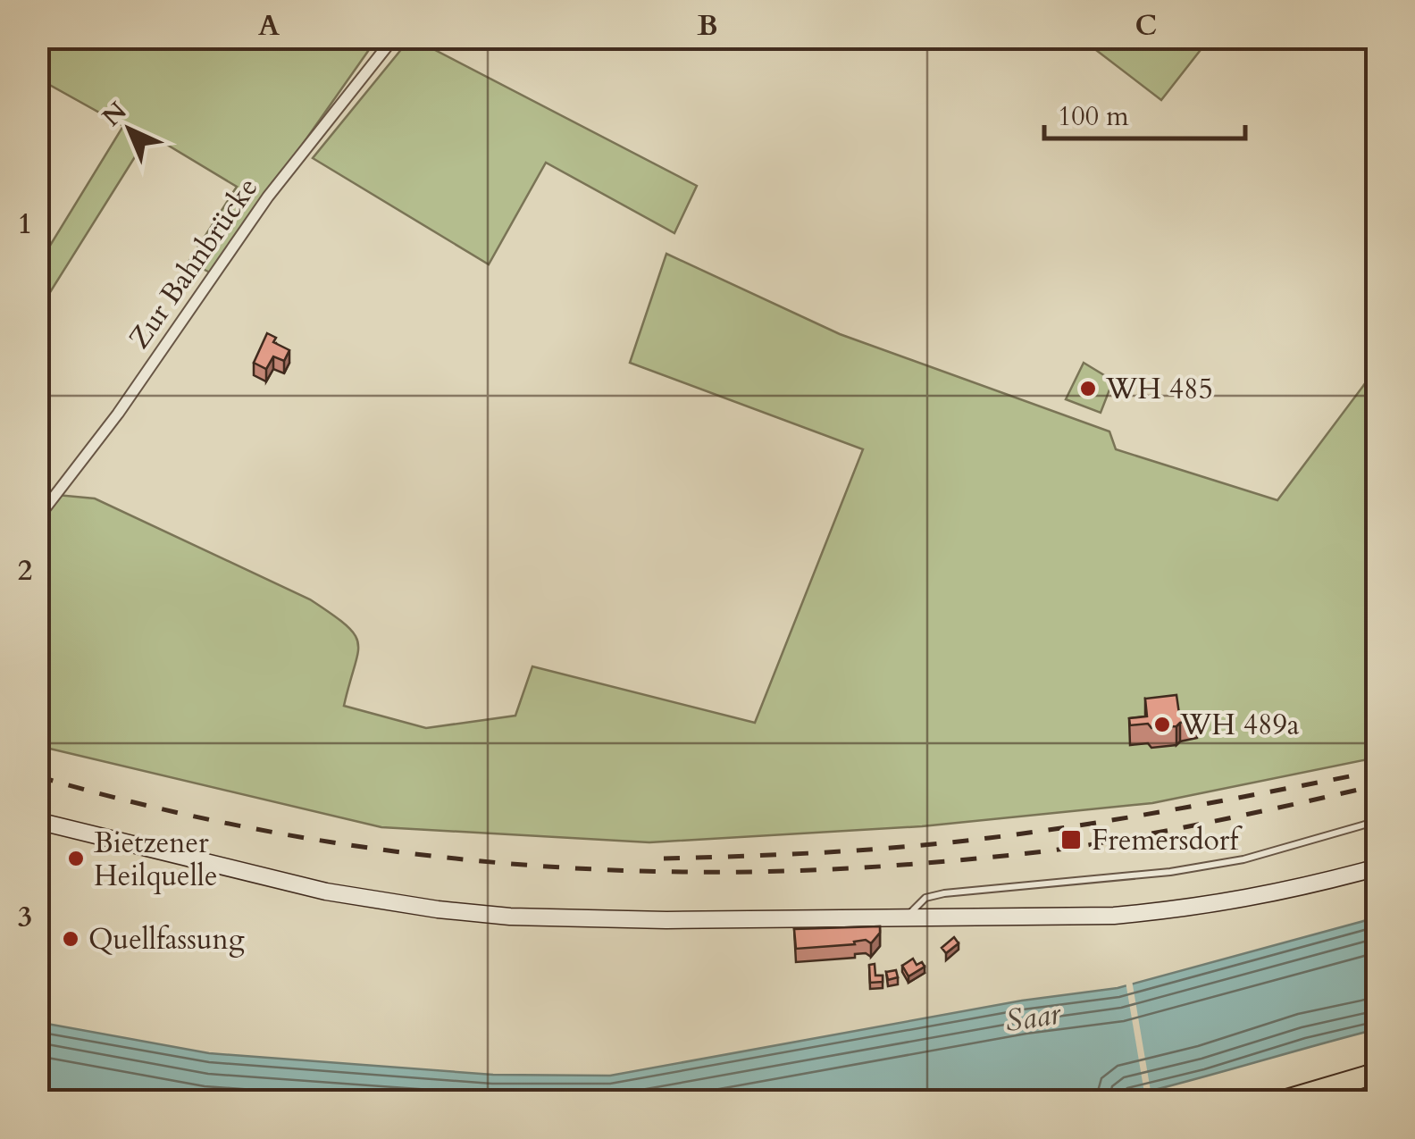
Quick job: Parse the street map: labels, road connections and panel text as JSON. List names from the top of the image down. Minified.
{"streets":{"street":["Zur Bahnbrücke"]},"water":["Saar"],"places":{"other":["WH 485","WH 489a","Bietzener Heilquelle","Quellfassung"],"transit":["Fremersdorf"]},"scale_bar":"100 m","north":"top left","grid":{"columns":["A","B","C"],"rows":["1","2","3"]}}
